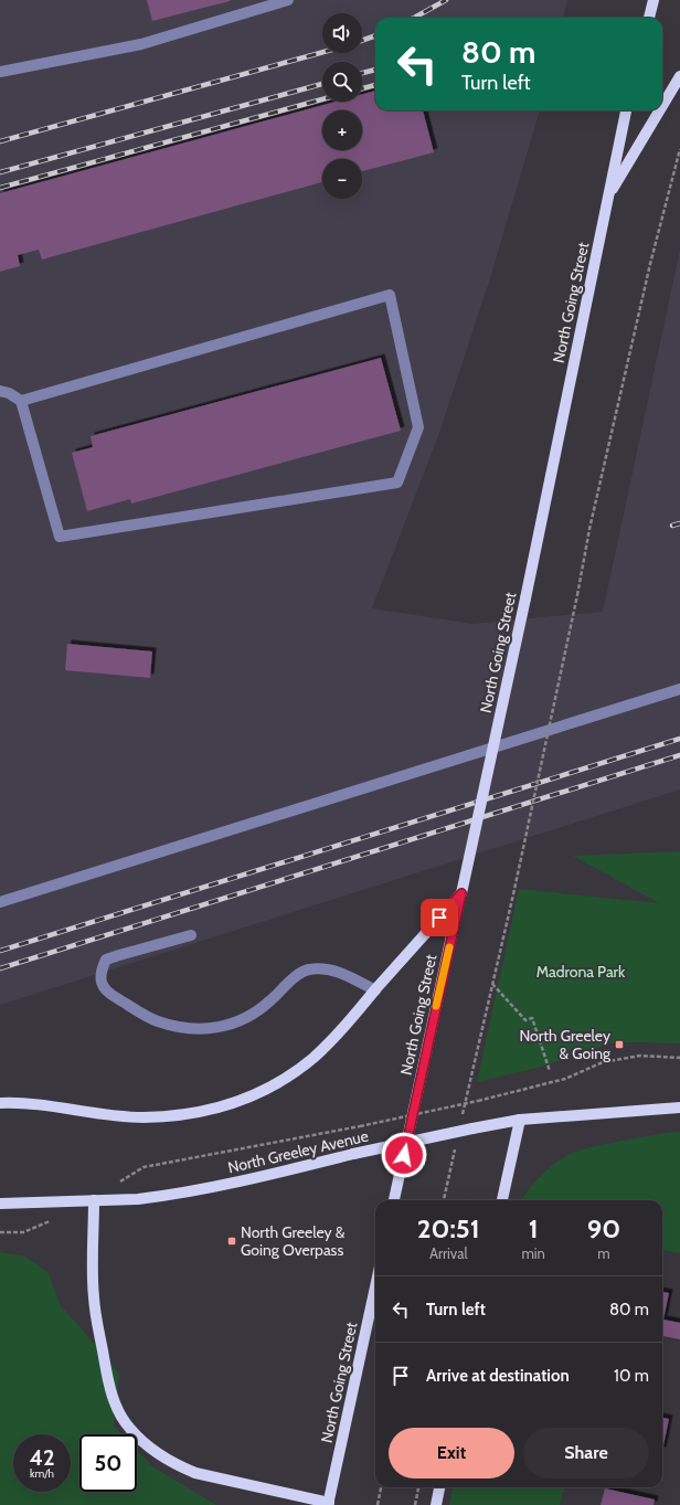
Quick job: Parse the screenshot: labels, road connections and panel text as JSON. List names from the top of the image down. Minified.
{"streets":{"main road":["North Going Street","North Greeley Avenue"]},"parks":["Madrona Park"],"places":{"transit":["North Greeley & Going","North Greeley & Going Overpass"]},"page":{"map_buttons":["+","−"],"turn":["80 m","Turn left"],"eta":["20:51","Arrival","1","min","90","m"],"list":[{"name":"Turn left","value":"80 m"},{"name":"Arrive at destination","value":"10 m"}],"buttons":["Exit","Share"],"speed":"42 km/h","limit":"50"}}
